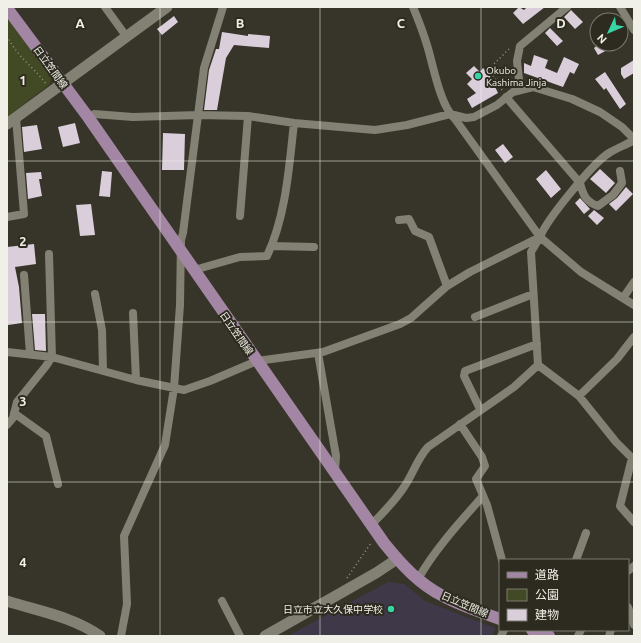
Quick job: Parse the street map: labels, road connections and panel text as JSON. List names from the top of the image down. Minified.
{"streets":{"main road":["日立笠間線"]},"places":["Okubo Kashima Jinja","日立市立大久保中学校"],"legend":["道路","公園","建物"],"north":"bottom left","grid":{"columns":["A","B","C","D"],"rows":["1","2","3","4"]}}
